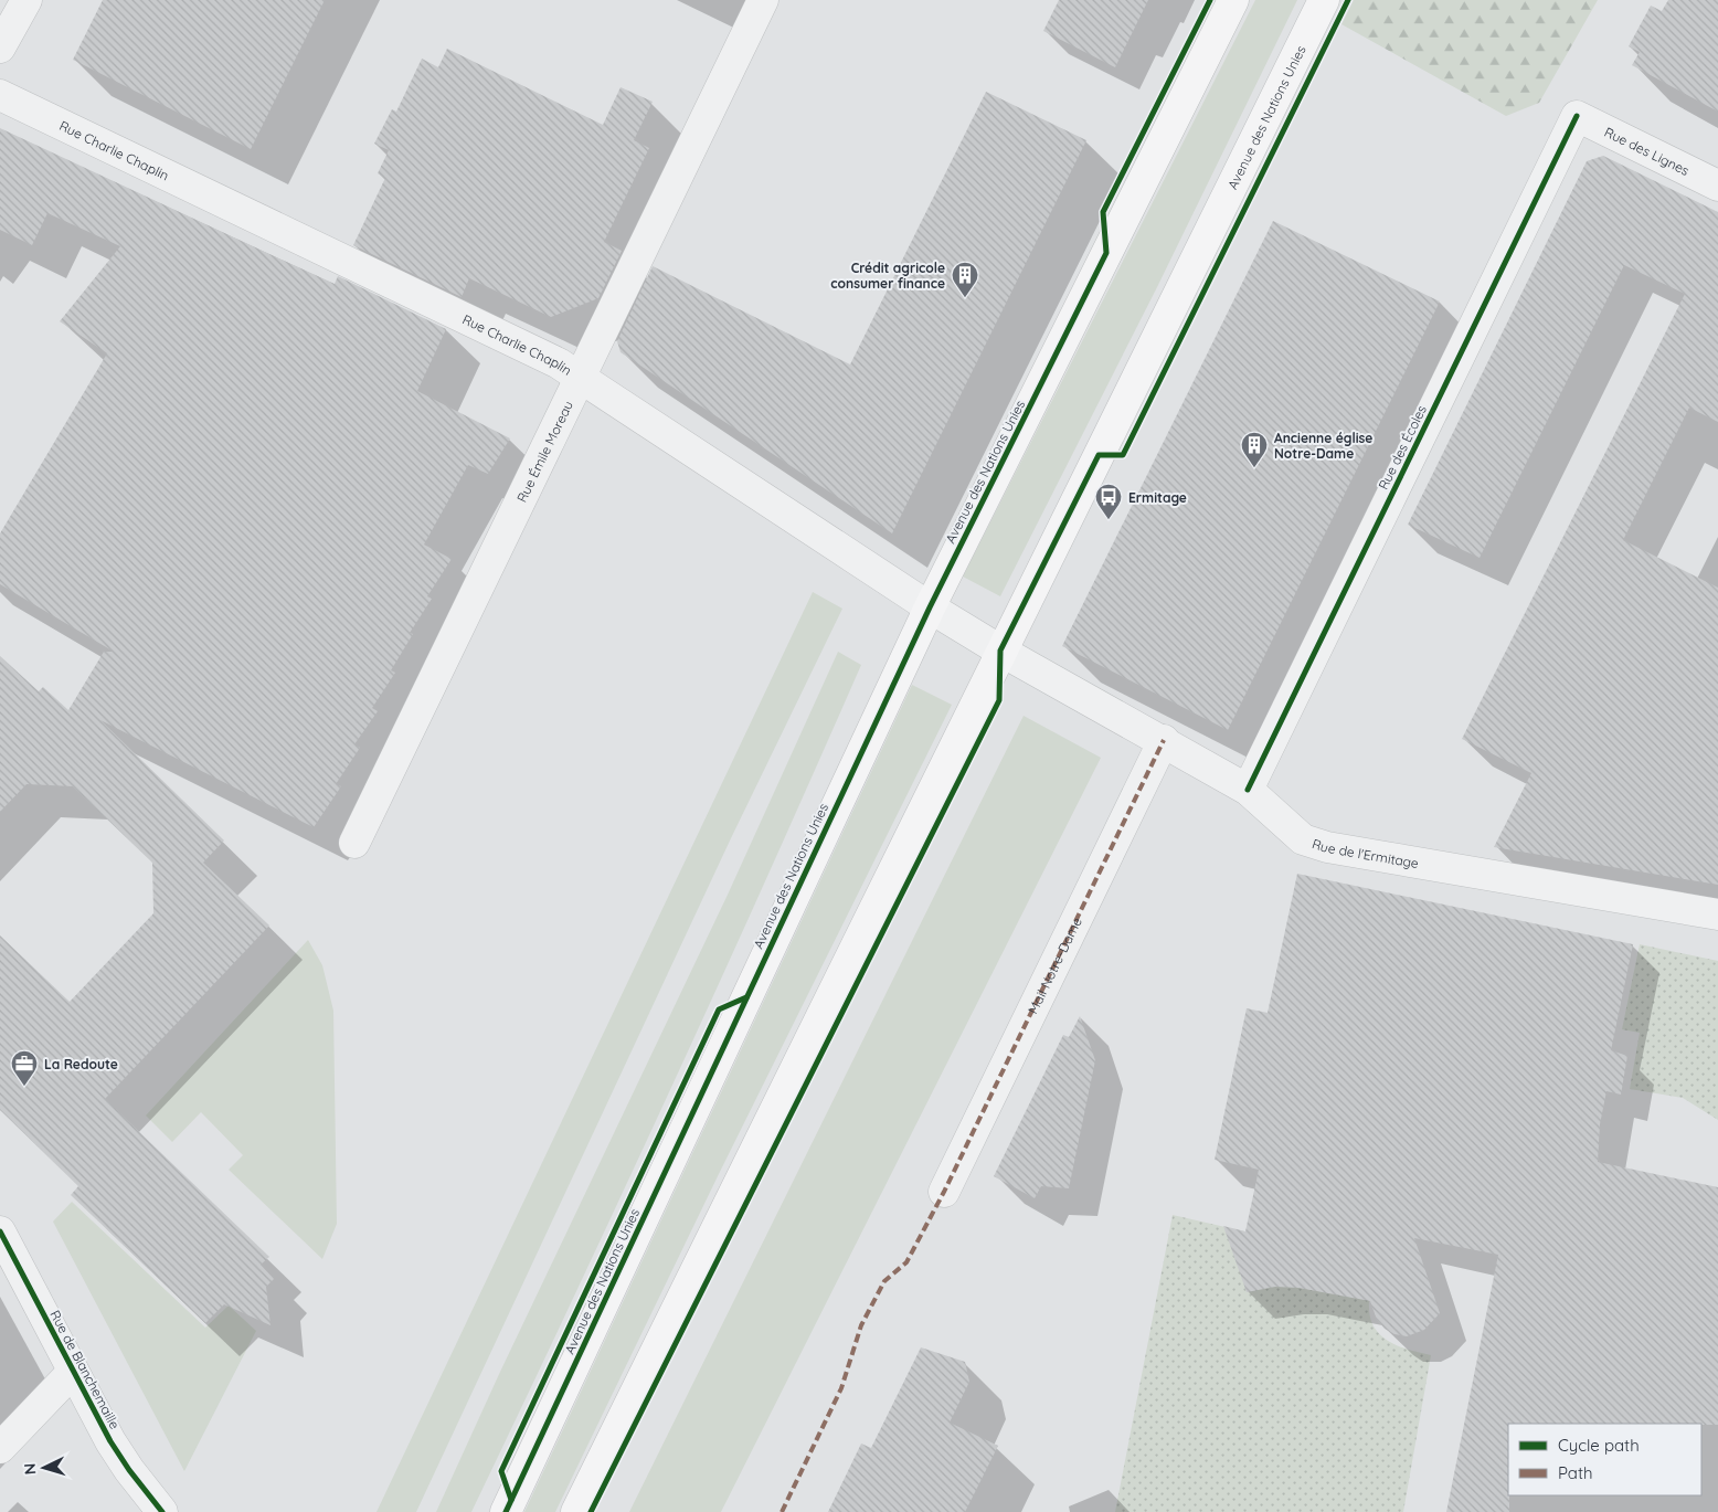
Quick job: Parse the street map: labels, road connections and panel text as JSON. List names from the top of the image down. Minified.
{"streets":{"main road":["Avenue des Nations Unies"],"street":["Rue Charlie Chaplin","Rue des Lignes","Rue des Écoles","Rue Émile Moreau","Rue de l'Ermitage","Mail Notre-Dame","Rue de Blanchemaille"]},"crossings":[["Avenue des Nations Unies","Rue Charlie Chaplin"],["Avenue des Nations Unies","Rue de l'Ermitage"],["Rue Charlie Chaplin","Rue Émile Moreau"],["Rue Charlie Chaplin","Rue de l'Ermitage"],["Rue des Lignes","Rue des Écoles"],["Rue des Écoles","Rue de l'Ermitage"],["Rue de l'Ermitage","Mail Notre-Dame"]],"places":{"building":["Crédit agricole consumer finance","Ancienne église Notre-Dame"],"bus stop":["Ermitage"],"office":["La Redoute"]},"legend":["Cycle path","Path"],"north":"left"}
